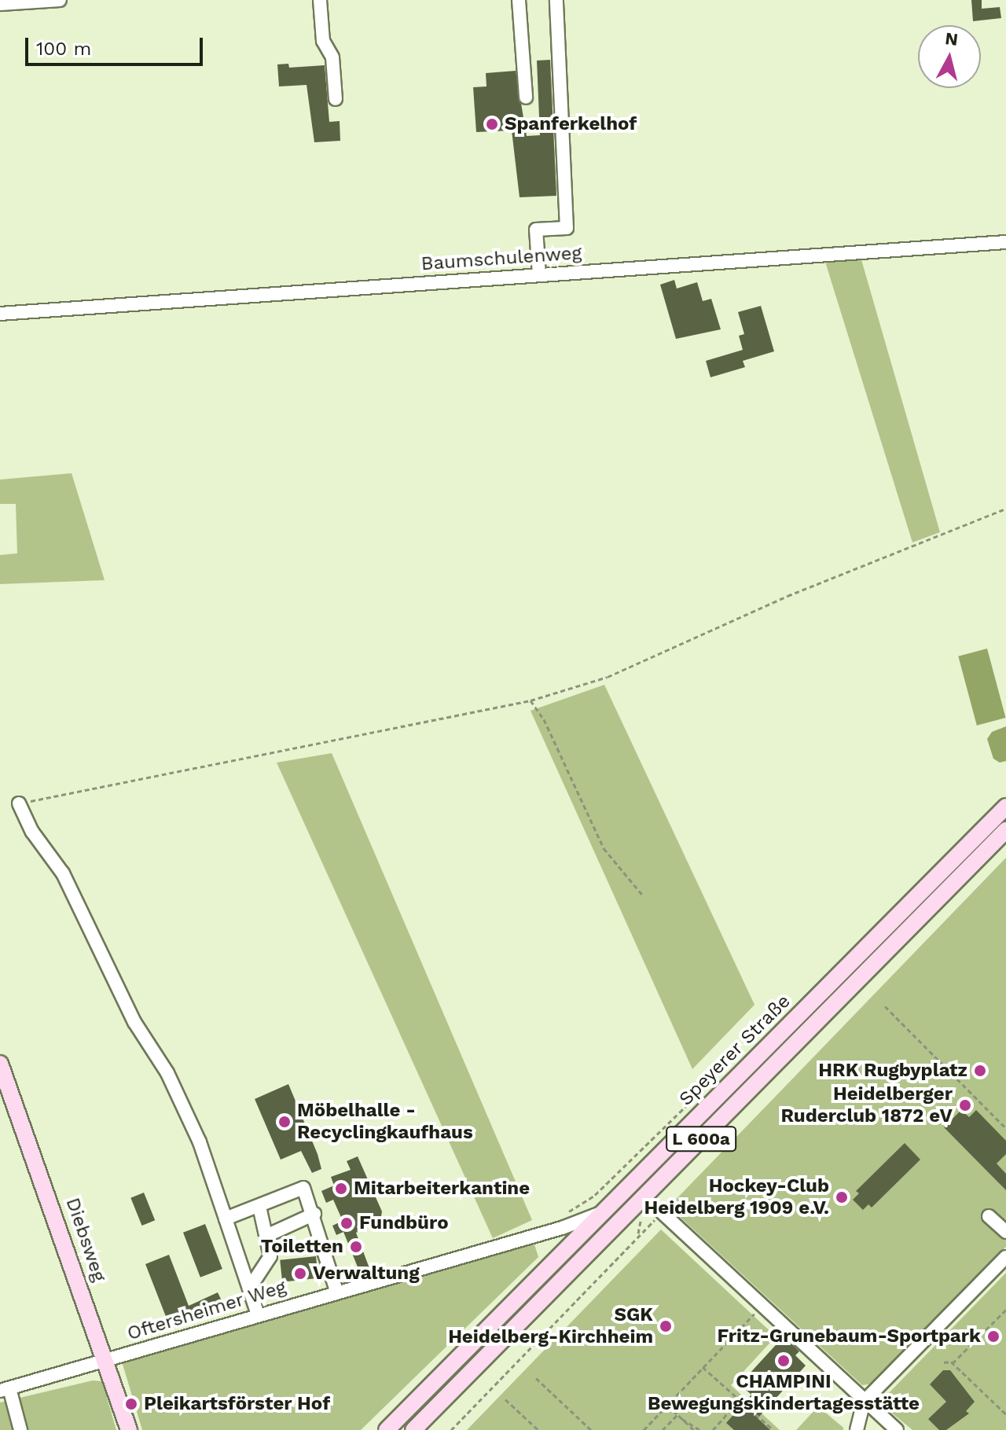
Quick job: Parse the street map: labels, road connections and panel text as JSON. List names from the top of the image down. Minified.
{"streets":{"main road":["Speyerer Straße","L 600a","Diebsweg"],"street":["Baumschulenweg","Oftersheimer Weg"]},"crossings":[["Speyerer Straße","Oftersheimer Weg"],["Diebsweg","Oftersheimer Weg"]],"places":["Spanferkelhof","HRK Rugbyplatz","Heidelberger Ruderclub 1872 eV","Möbelhalle - Recyclingkaufhaus","Mitarbeiterkantine","Hockey-Club Heidelberg 1909 e.V.","Fundbüro","Toiletten","Verwaltung","SGK Heidelberg-Kirchheim","Fritz-Grunebaum-Sportpark","CHAMPINI Bewegungskindertagesstätte","Pleikartsförster Hof"],"scale_bar":"100 m","north":"top"}
